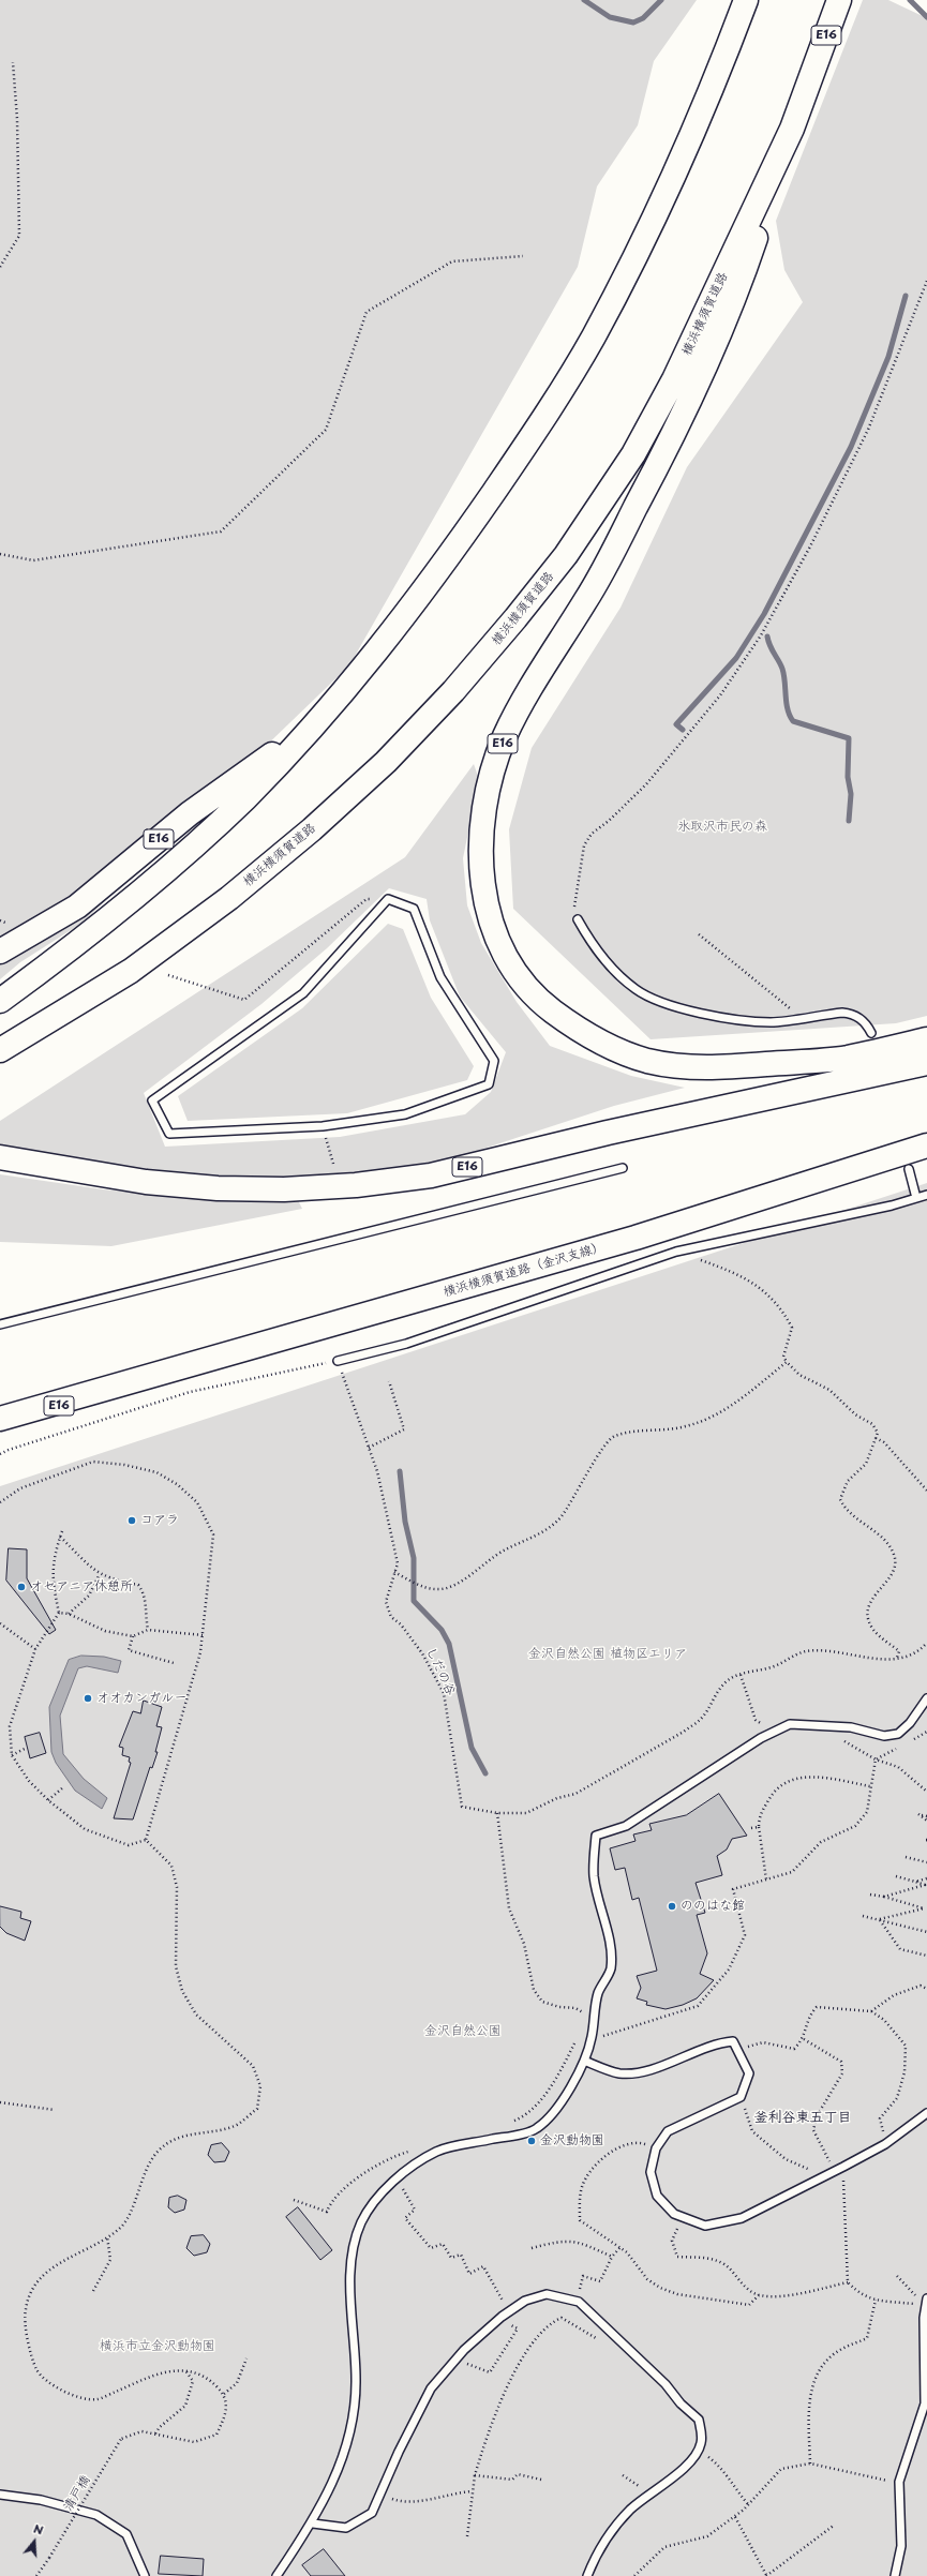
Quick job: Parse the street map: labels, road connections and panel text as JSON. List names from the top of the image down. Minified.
{"streets":{"highway":["E16","横浜横須賀道路","横浜横須賀道路（金沢支線）"],"path":["しだの谷","清戸橋"]},"crossings":[["E16","横浜横須賀道路"],["E16","横浜横須賀道路（金沢支線）"]],"districts":["釜利谷東五丁目"],"parks":["氷取沢市民の森","金沢自然公園 植物区エリア","金沢自然公園","横浜市立金沢動物園"],"places":["コアラ","オセアニア休憩所","オオカンガルー","ののはな館","金沢動物園"],"north":"top"}
